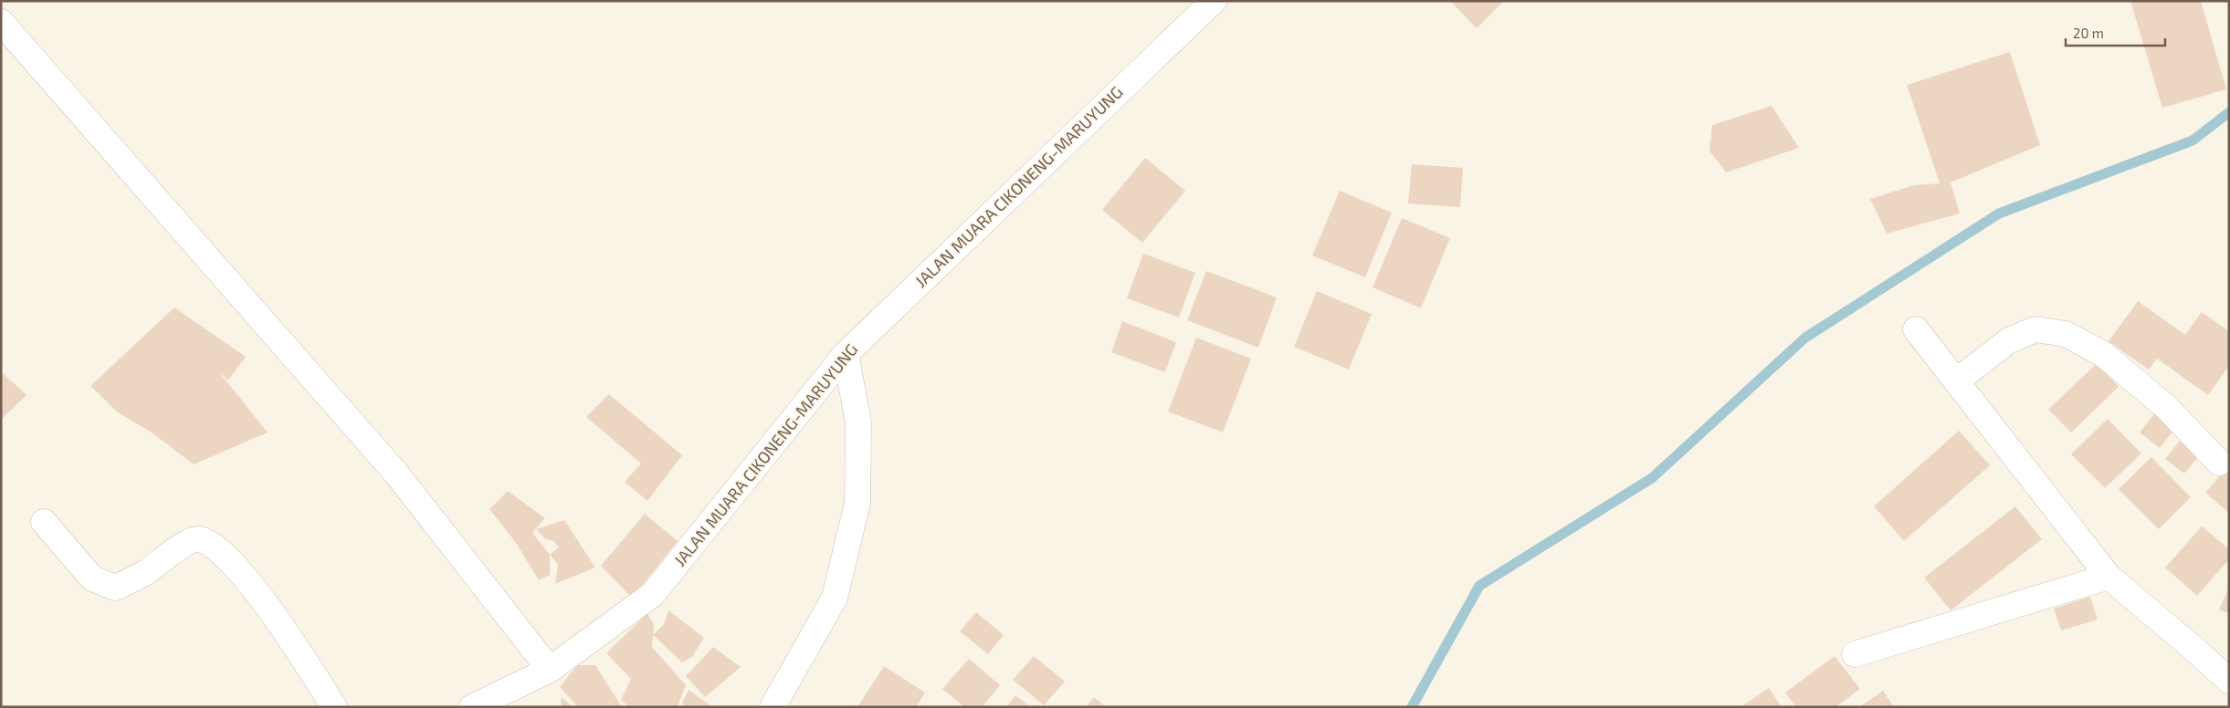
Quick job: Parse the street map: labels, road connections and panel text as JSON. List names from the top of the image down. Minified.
{"streets":{"street":["JALAN MUARA CIKONENG-MARUYUNG"]},"scale_bar":"20 m"}
